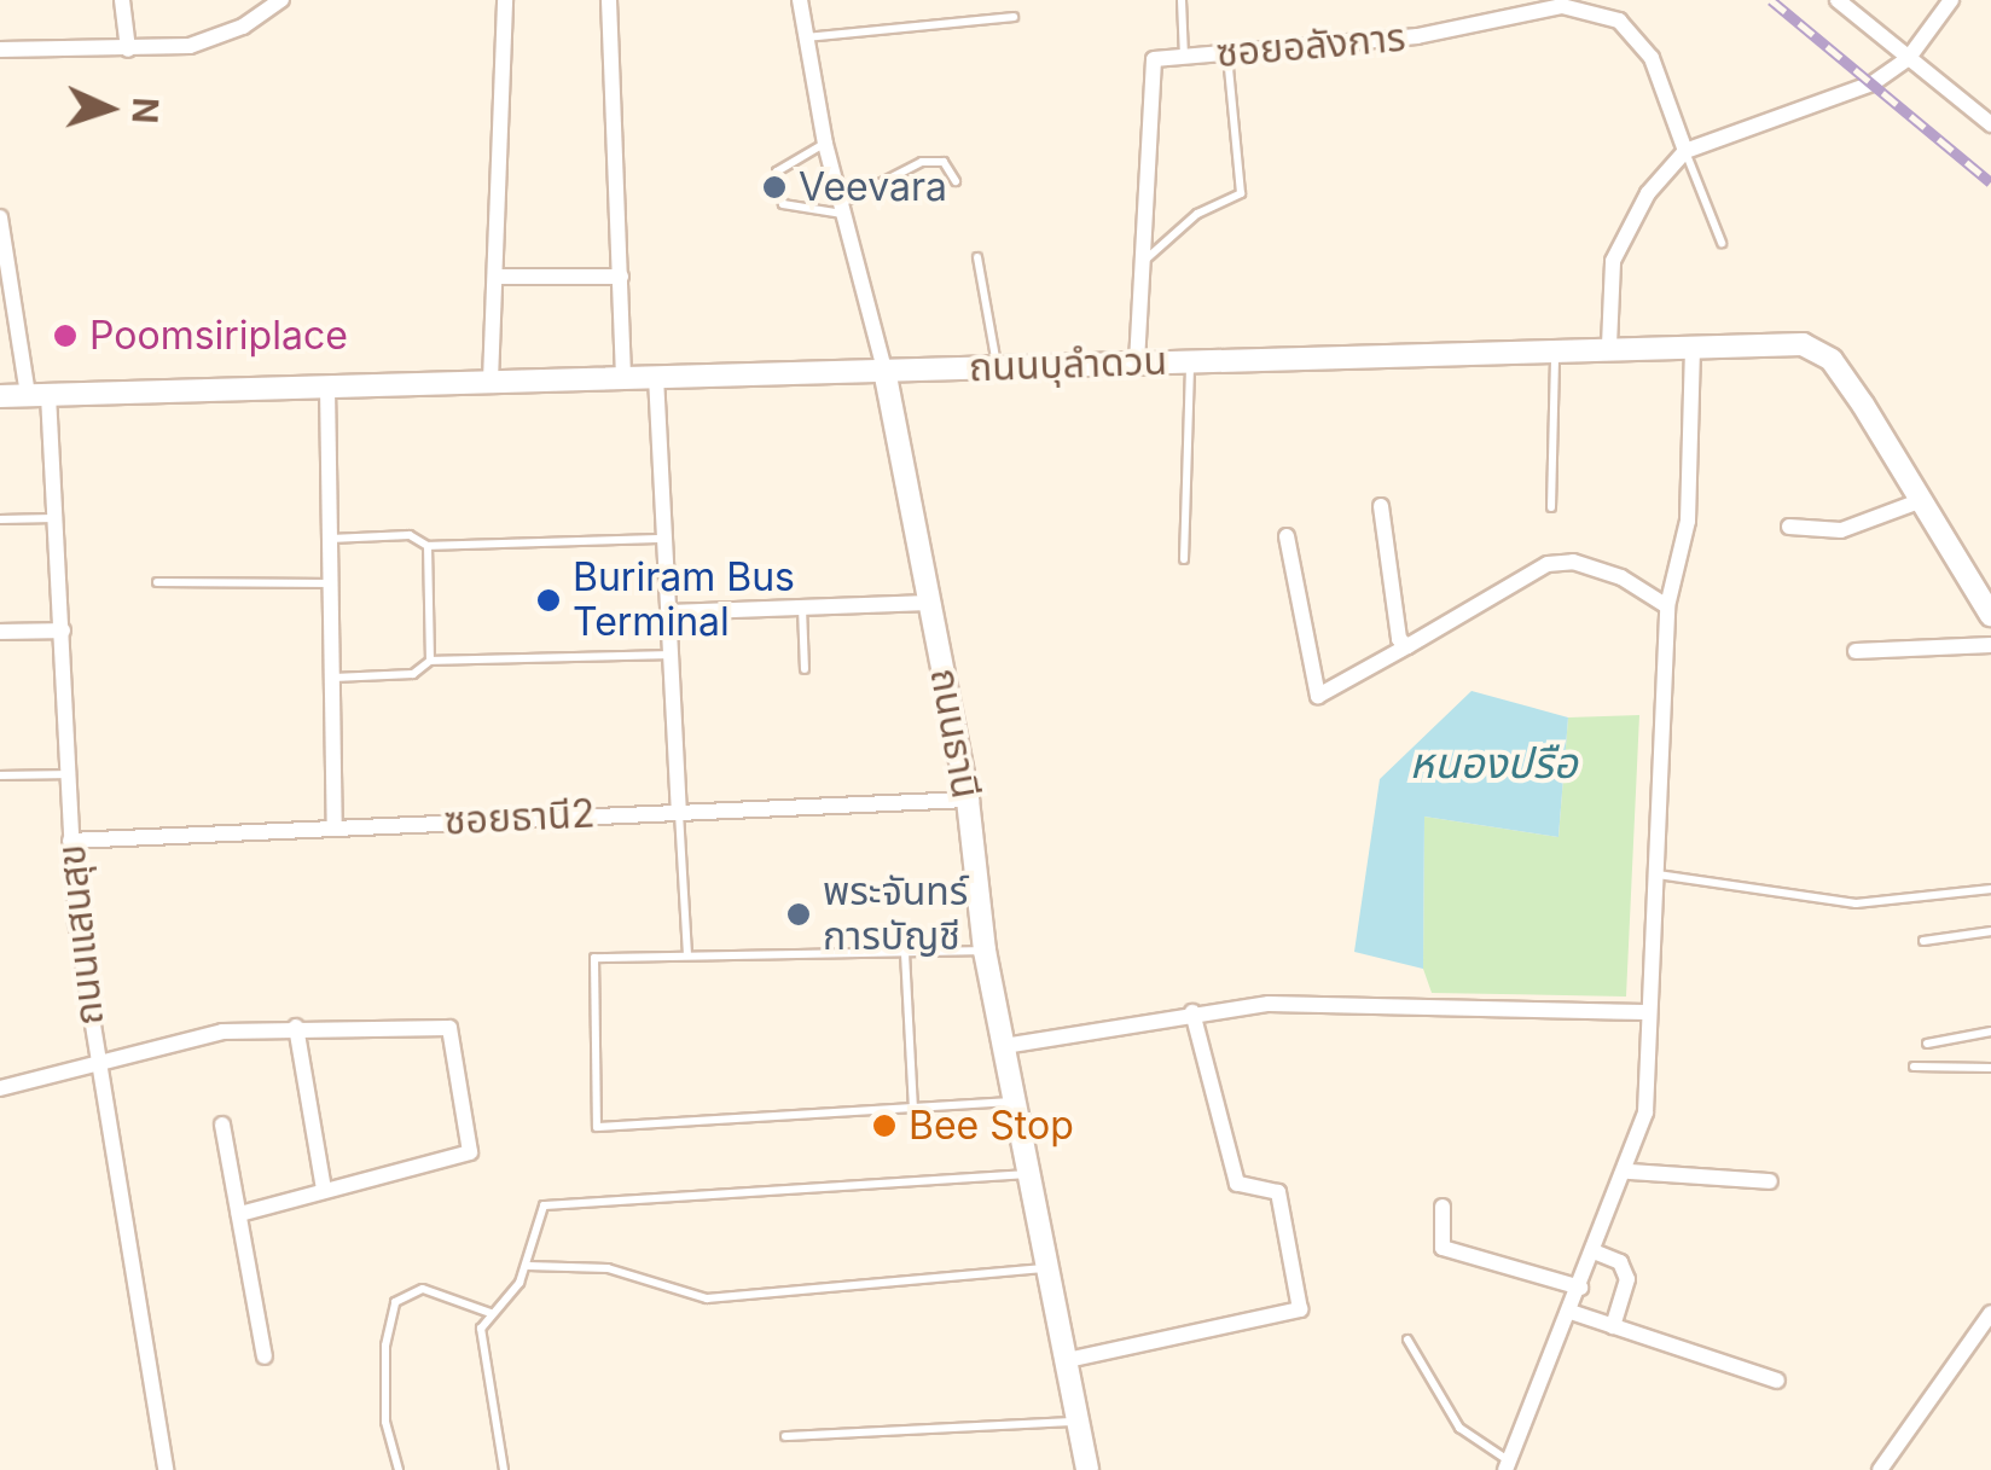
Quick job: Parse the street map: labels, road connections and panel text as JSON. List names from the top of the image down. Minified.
{"streets":{"street":["ซอยอลังการ","ถนนบุลำดวน","ถนนธานี","ซอยธานี2","ถนนแสนสุข"]},"crossings":[["ซอยอลังการ","ถนนบุลำดวน"],["ถนนบุลำดวน","ถนนธานี"],["ถนนบุลำดวน","ถนนแสนสุข"],["ถนนธานี","ซอยธานี2"],["ซอยธานี2","ถนนแสนสุข"]],"water":["หนองปรือ"],"places":["Veevara","Poomsiriplace","Buriram Bus Terminal","พระจันทร์ การบัญชี","Bee Stop"],"north":"right"}
